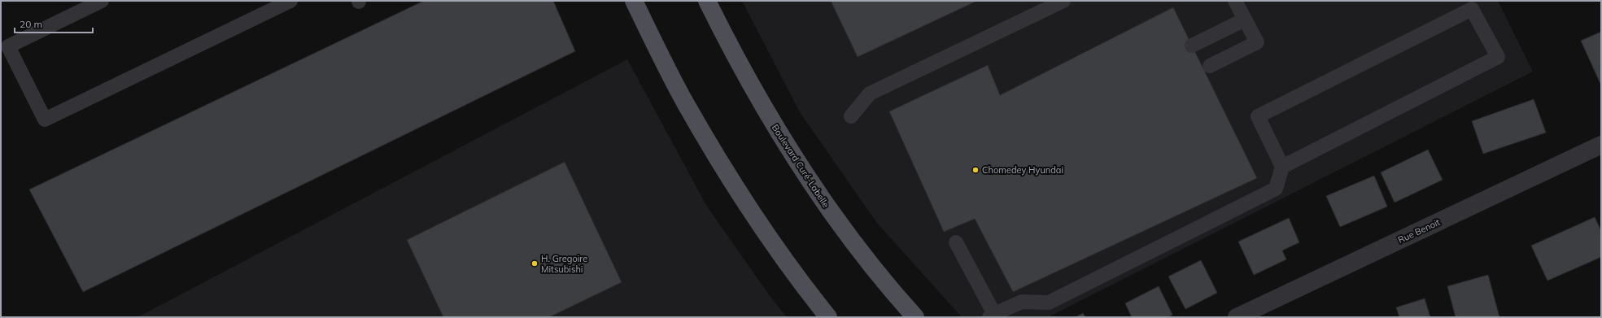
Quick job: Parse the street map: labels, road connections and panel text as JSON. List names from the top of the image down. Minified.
{"streets":{"main road":["Boulevard Curé-Labelle"],"street":["Rue Benoit"]},"places":["Chomedey Hyundai","H. Gregoire Mitsubishi"],"scale_bar":"20 m"}
